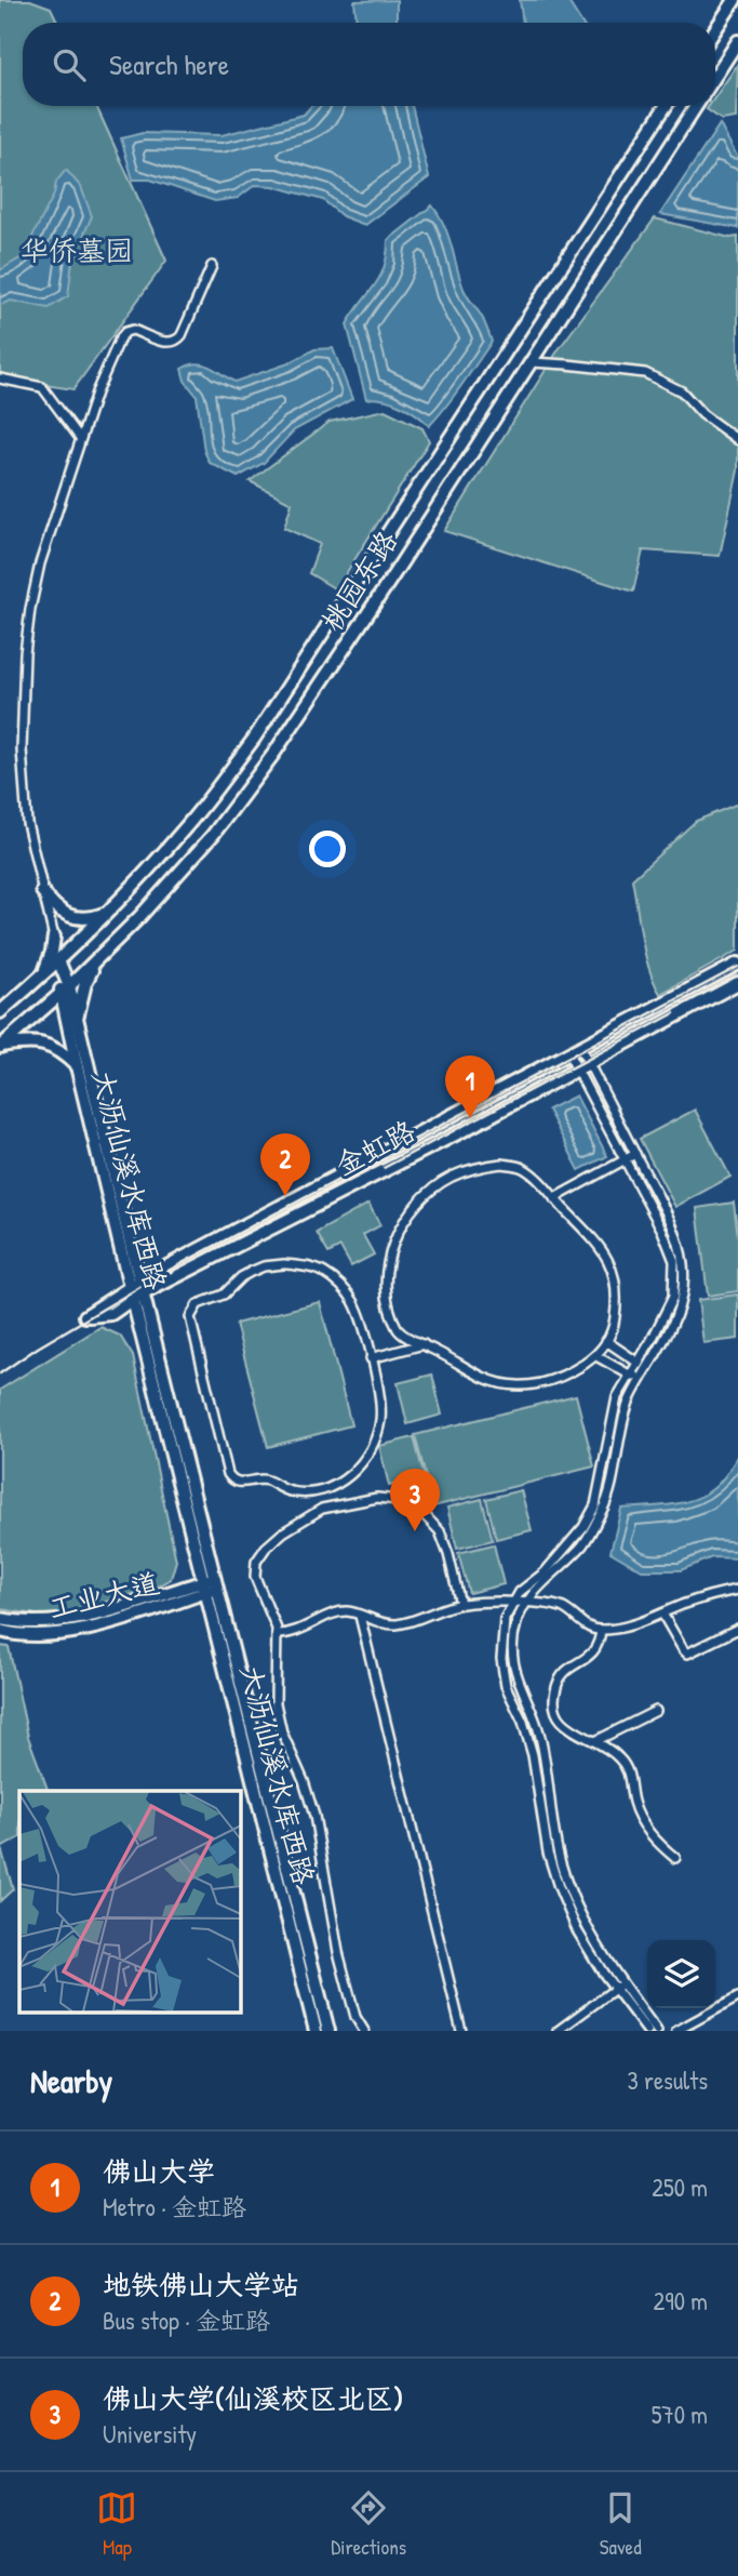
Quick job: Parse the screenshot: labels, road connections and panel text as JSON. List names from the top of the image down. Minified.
{"streets":{"street":["桃园东路","金虹路","大沥仙溪水库西路","工业大道"]},"crossings":[["桃园东路","大沥仙溪水库西路"],["金虹路","大沥仙溪水库西路"],["大沥仙溪水库西路","工业大道"]],"parks":["华侨墓园"],"page":{"search":"Search here","pins":["1","2","3"],"heading":["Nearby","3 results"],"list":[{"mark":"1","name":"佛山大学","note":"Metro · 金虹路","value":"250 m"},{"mark":"2","name":"地铁佛山大学站","note":"Bus stop · 金虹路","value":"290 m"},{"mark":"3","name":"佛山大学(仙溪校区北区)","note":"University","value":"570 m"}],"nav":["Map","Directions","Saved"]}}
